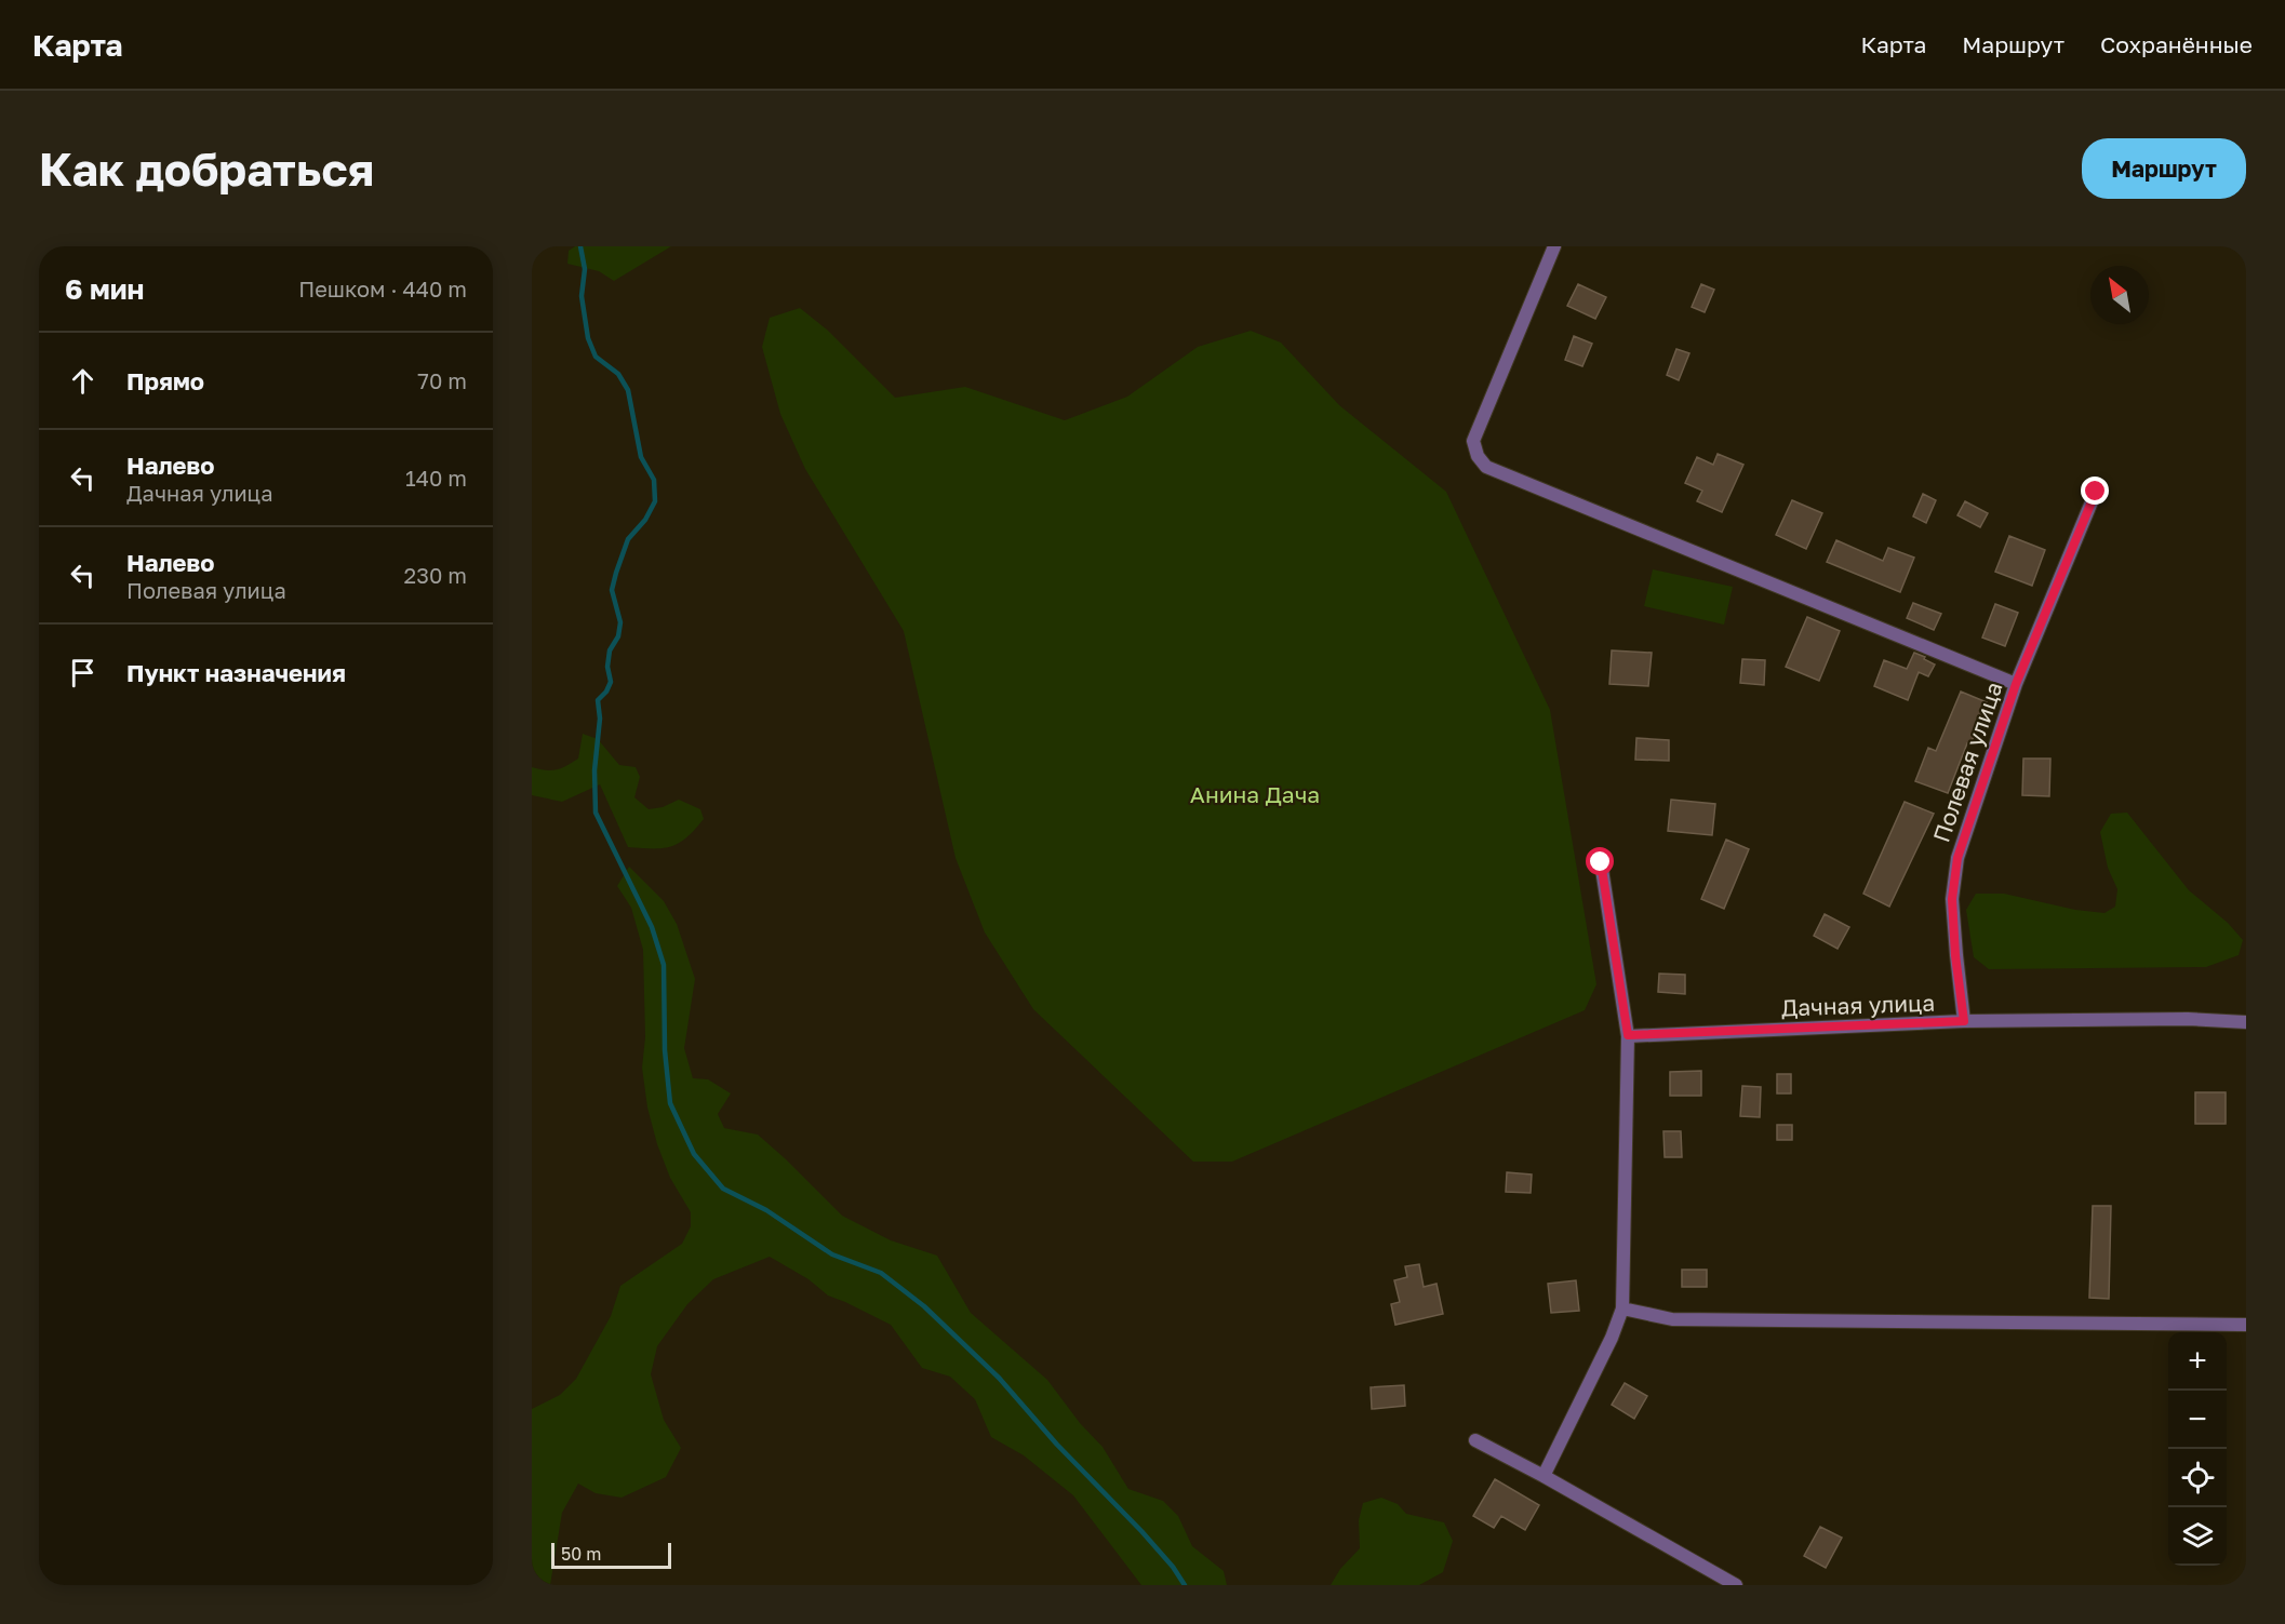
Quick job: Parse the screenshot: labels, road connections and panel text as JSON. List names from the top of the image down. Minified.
{"streets":{"street":["Полевая улица","Дачная улица"]},"crossings":[["Полевая улица","Дачная улица"]],"parks":["Анина Дача"],"scale_bar":"50 m","north":"top left","page":{"header":"Карта","nav":["Карта","Маршрут","Сохранённые"],"buttons":"Маршрут","title":"Как добраться","heading":["6 мин","Пешком · 440 m"],"list":[["Прямо","70 m"],["Налево","Дачная улица","140 m"],["Налево","Полевая улица","230 m"],"Пункт назначения"],"map_buttons":["+","−"],"scale":"50 m"}}
